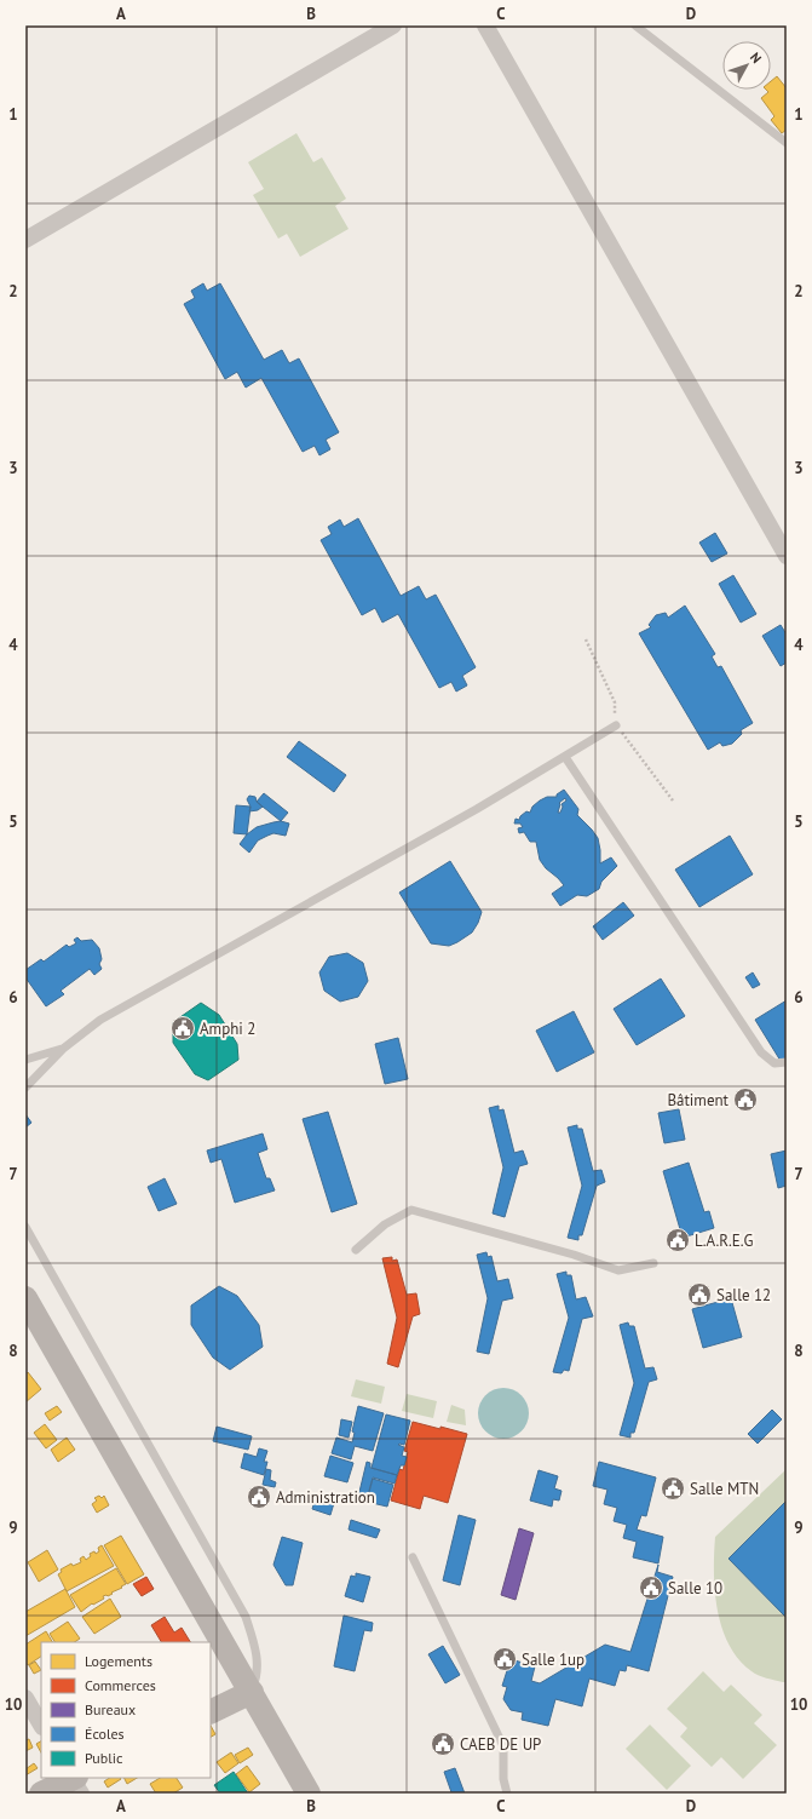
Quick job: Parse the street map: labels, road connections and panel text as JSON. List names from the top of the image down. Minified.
{"places":{"public building":["Amphi 2","Bâtiment","L.A.R.E.G","Salle 12","Salle MTN","Administration","Salle 10","Salle 1up","CAEB DE UP"]},"legend":["Logements","Commerces","Bureaux","Écoles","Public"],"north":"top right","grid":{"columns":["A","B","C","D"],"rows":["1","2","3","4","5","6","7","8","9","10"]}}
